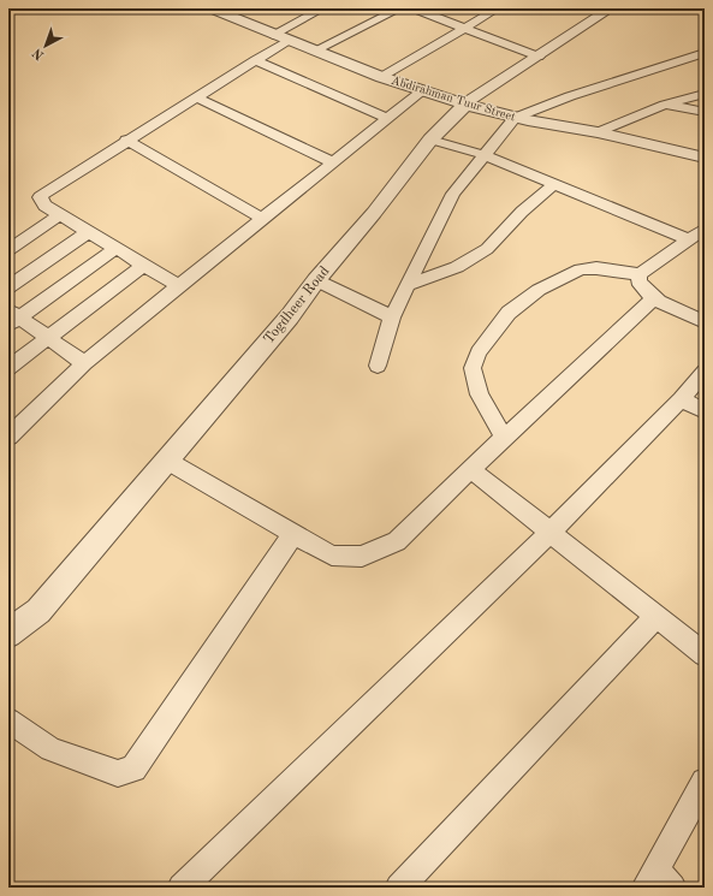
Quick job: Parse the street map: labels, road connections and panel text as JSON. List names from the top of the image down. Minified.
{"streets":{"street":["Abdirahman Tuur Street","Togdheer Road"]},"crossings":[["Abdirahman Tuur Street","Togdheer Road"]],"north":"bottom left"}
